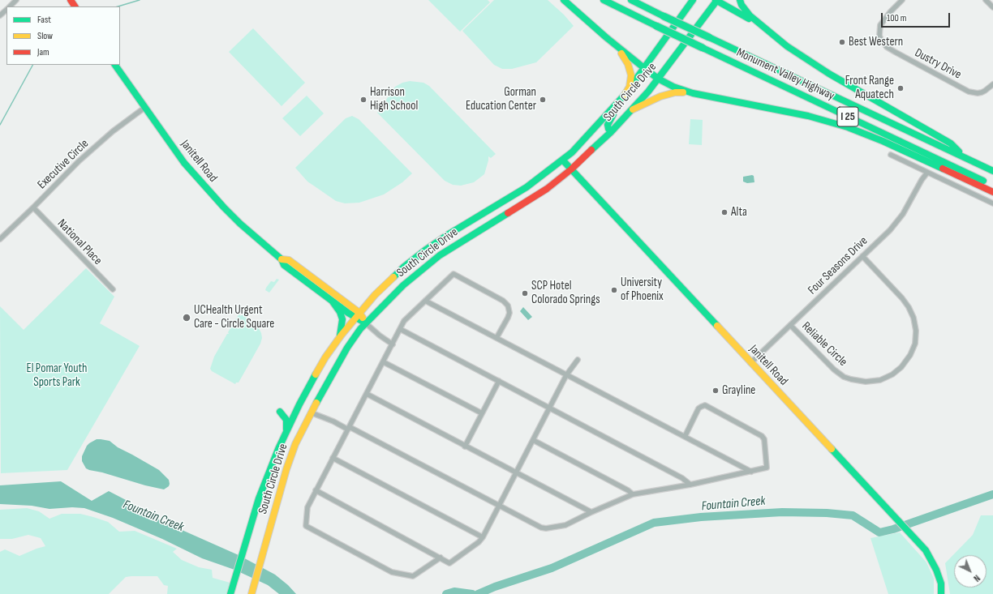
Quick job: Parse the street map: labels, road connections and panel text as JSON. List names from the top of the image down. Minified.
{"streets":{"main road":["Monument Valley Highway","South Circle Drive","I 25","Janitell Road"],"street":["Dustry Drive","Executive Circle","National Place","Four Seasons Drive","Reliable Circle"]},"crossings":[["South Circle Drive","Janitell Road"],["Janitell Road","Executive Circle"],["Janitell Road","Four Seasons Drive"],["Executive Circle","National Place"],["Four Seasons Drive","Reliable Circle"]],"water":["Fountain Creek"],"parks":["El Pomar Youth Sports Park"],"places":["Best Western","Front Range Aquatech","Harrison High School","Gorman Education Center","Alta","University of Phoenix","SCP Hotel Colorado Springs","UCHealth Urgent Care - Circle Square","Grayline"],"legend":["Fast","Slow","Jam"],"scale_bar":"100 m","north":"bottom right"}
